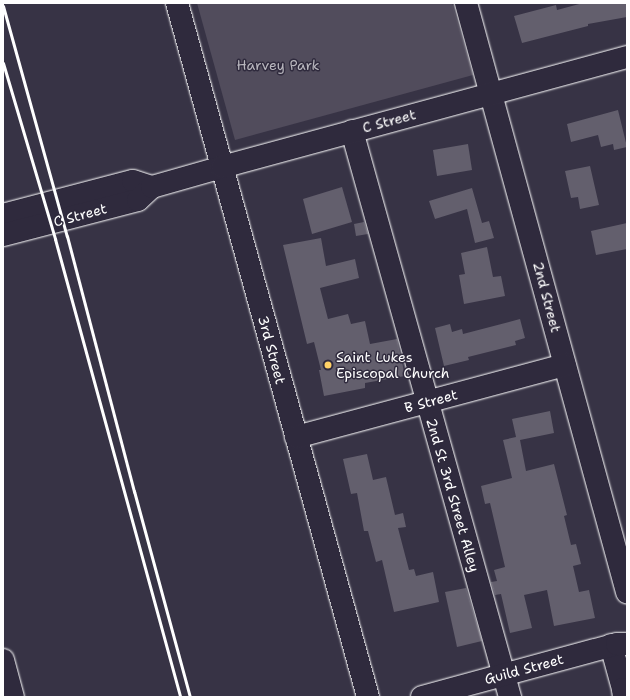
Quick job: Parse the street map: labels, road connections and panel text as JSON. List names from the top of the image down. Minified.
{"streets":{"street":["C Street","2nd Street","3rd Street","B Street","2nd St 3rd Street Alley","Guild Street"]},"crossings":[["C Street","2nd Street"],["C Street","3rd Street"],["C Street","2nd St 3rd Street Alley"],["2nd Street","B Street"],["3rd Street","B Street"],["B Street","2nd St 3rd Street Alley"],["2nd St 3rd Street Alley","Guild Street"]],"parks":["Harvey Park"],"places":["Saint Lukes Episcopal Church"]}
